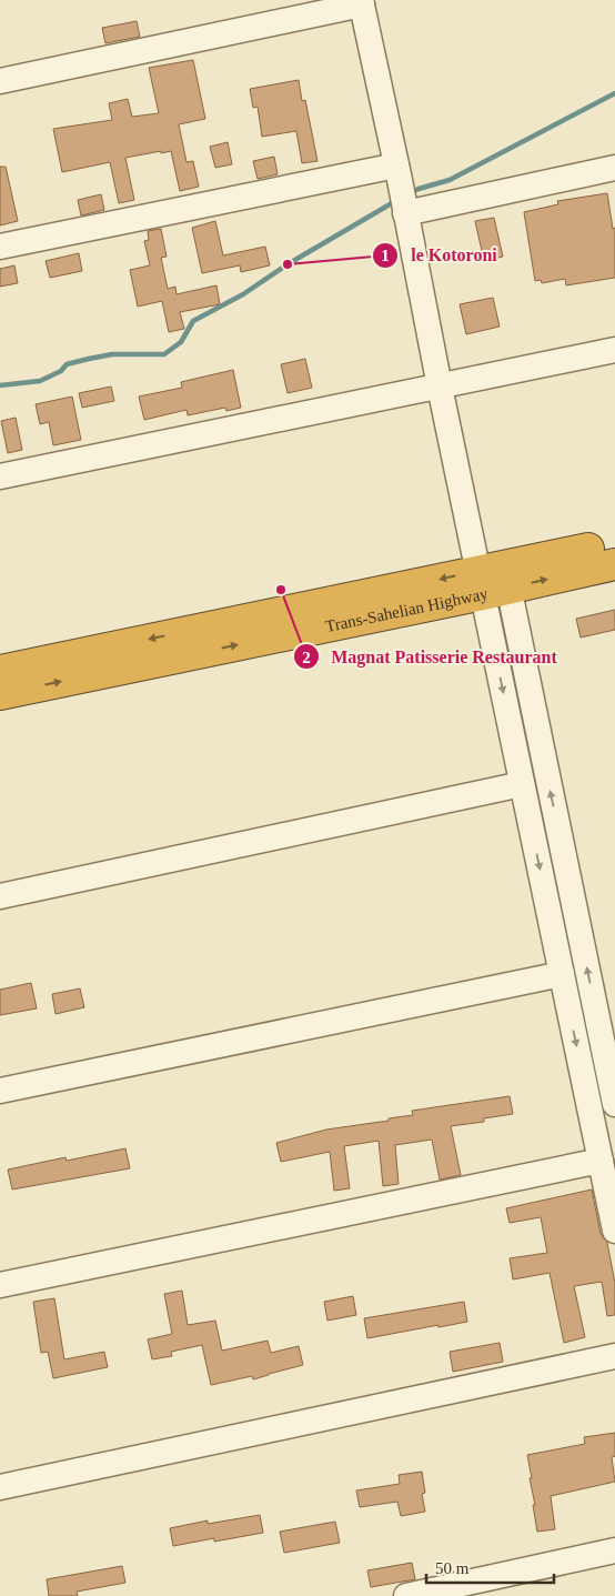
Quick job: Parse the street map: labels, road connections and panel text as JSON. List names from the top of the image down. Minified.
{"streets":{"highway":["Trans-Sahelian Highway"]},"places":["le Kotoroni","Magnat Patisserie Restaurant"],"scale_bar":"50 m"}
